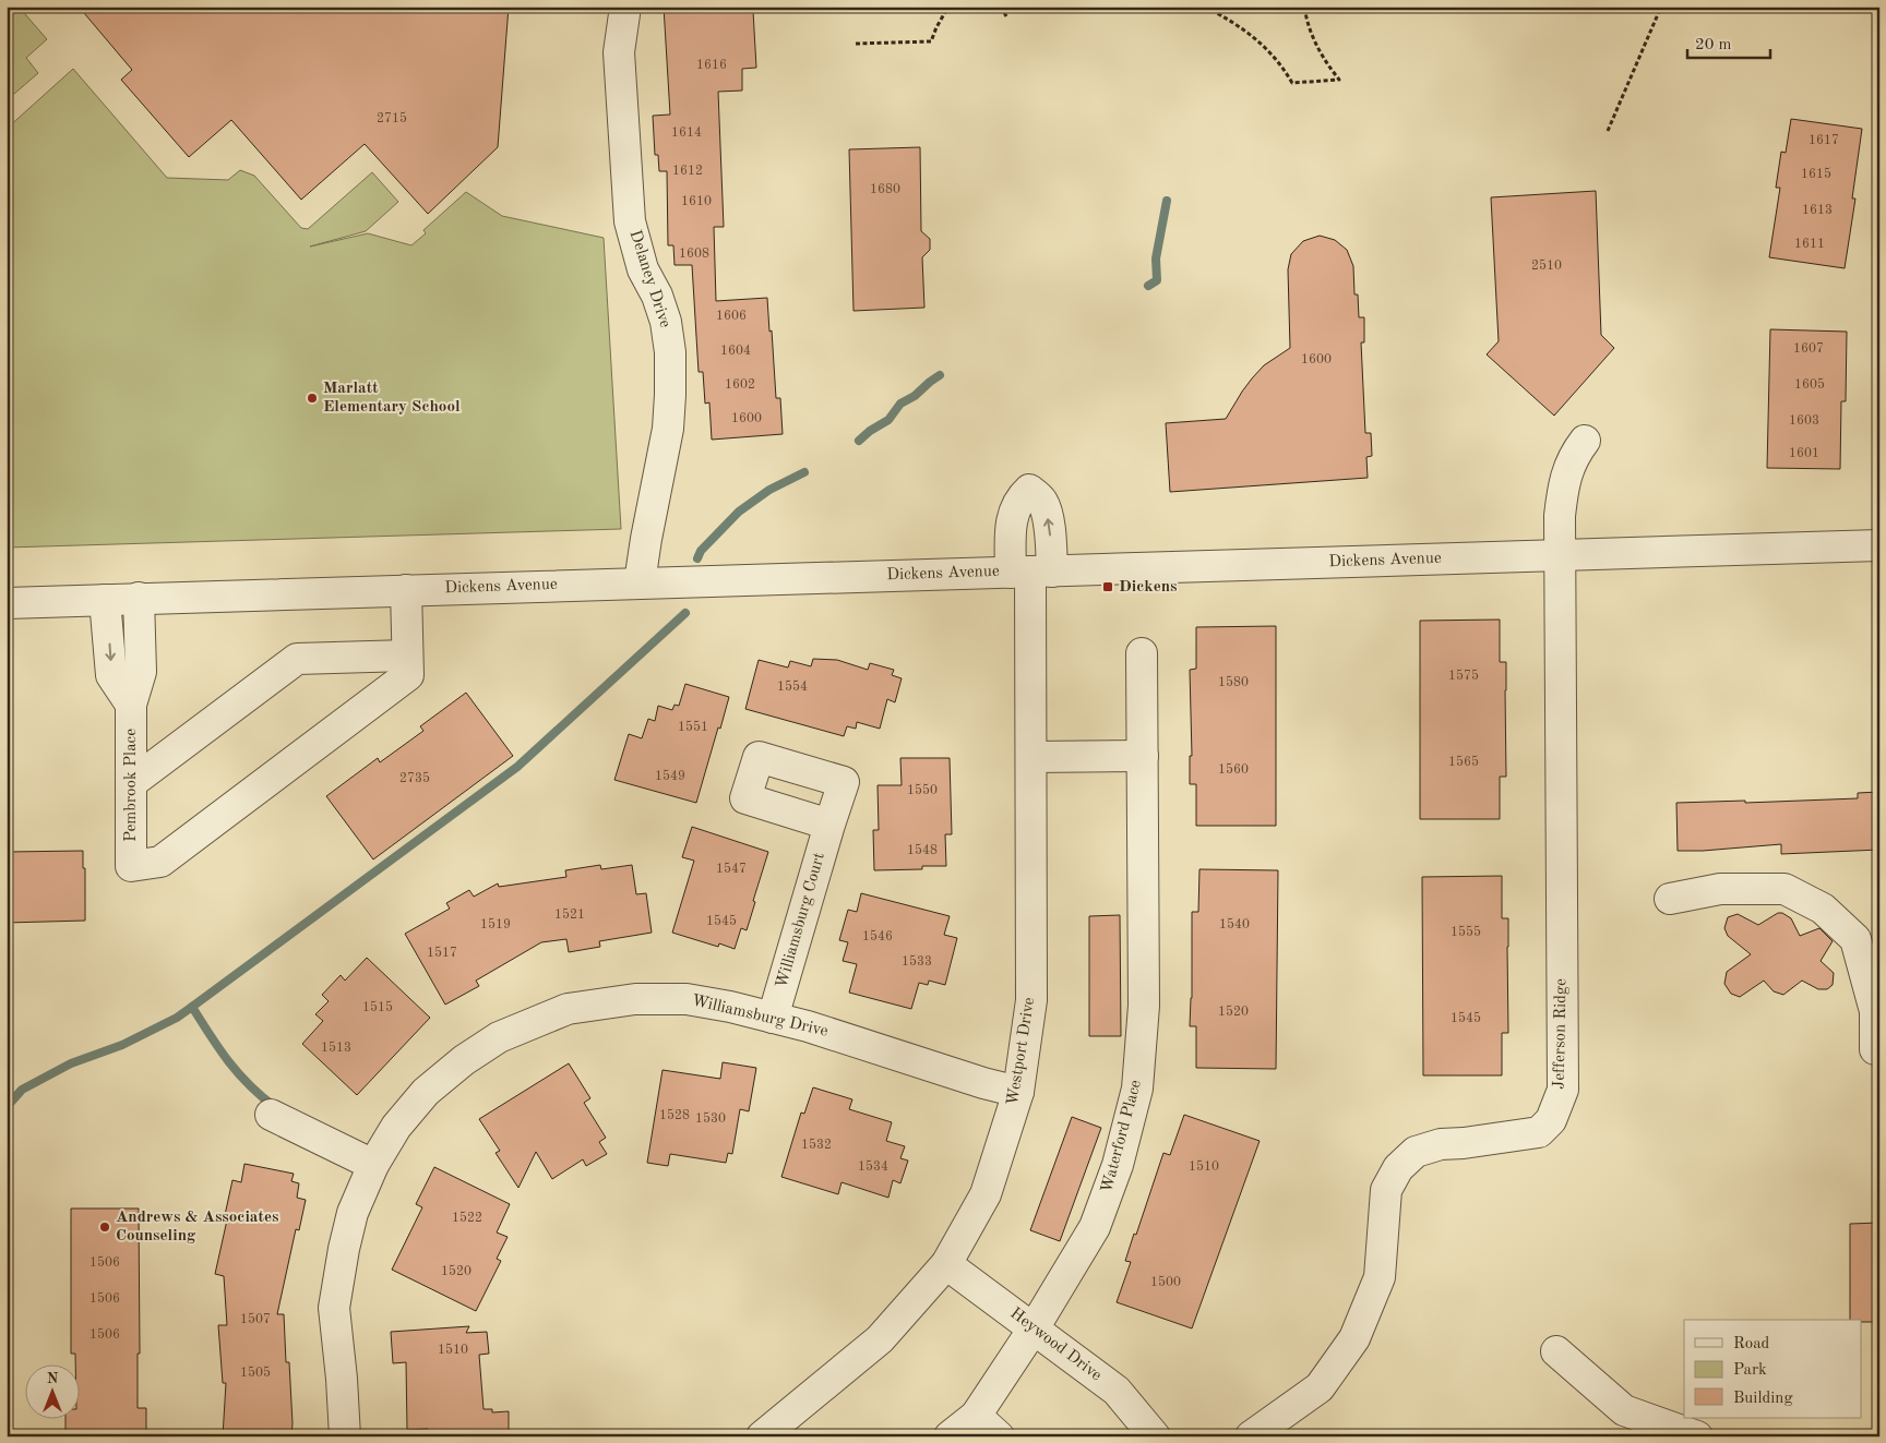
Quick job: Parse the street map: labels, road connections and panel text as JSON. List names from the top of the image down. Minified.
{"streets":{"street":["Delaney Drive","Dickens Avenue","Pembrook Place","Williamsburg Court","Williamsburg Drive","Jefferson Ridge","Westport Drive","Waterford Place","Heywood Drive"]},"crossings":[["Delaney Drive","Dickens Avenue"],["Dickens Avenue","Pembrook Place"],["Dickens Avenue","Jefferson Ridge"],["Dickens Avenue","Westport Drive"],["Williamsburg Court","Williamsburg Drive"],["Williamsburg Drive","Westport Drive"],["Westport Drive","Heywood Drive"],["Waterford Place","Heywood Drive"]],"places":{"other":["Marlatt Elementary School","Andrews & Associates Counseling"],"transit":["Dickens"]},"house_numbers":["1616","2715","1614","1617","1612","1615","1680","1610","1613","1611","1608","2510","1606","1607","1604","1600","1602","1605","1600","1603","1601","1575","1580","1554","1551","1565","1560","1549","2735","1550","1548","1547","1521","1545","1519","1540","1555","1546","1517","1533","1515","1520","1545","1513","1528","1530","1532","1534","1510","1522","1506","1520","1500","1506","1507","1506","1510","1505"],"legend":["Road","Park","Building"],"scale_bar":"20 m","north":"top"}
